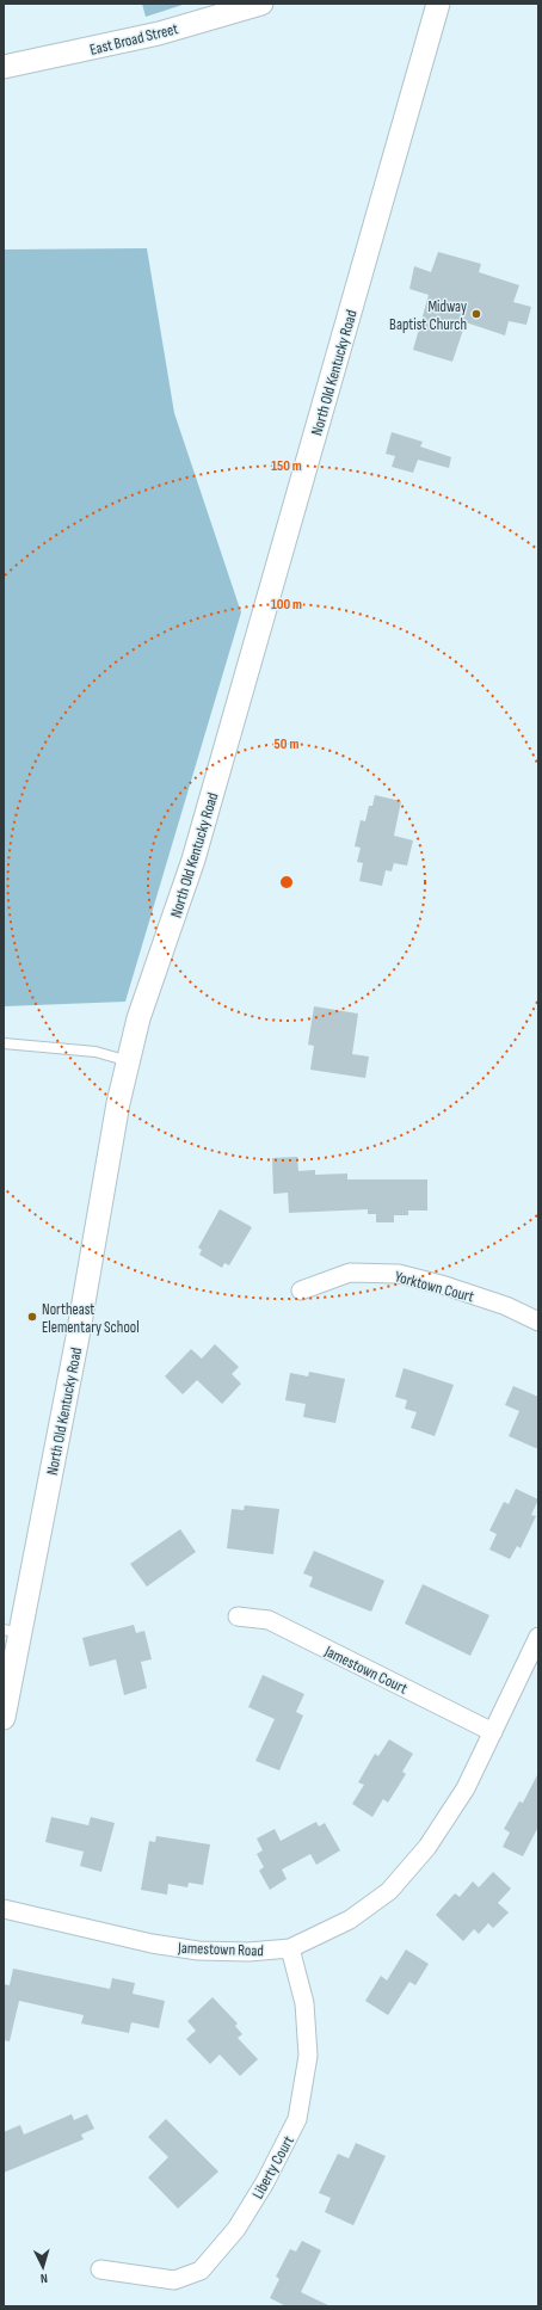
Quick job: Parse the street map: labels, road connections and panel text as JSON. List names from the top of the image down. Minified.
{"streets":{"street":["East Broad Street","North Old Kentucky Road","Yorktown Court","Jamestown Court","Jamestown Road","Liberty Court"]},"crossings":[["Jamestown Court","Jamestown Road"],["Jamestown Road","Liberty Court"]],"places":["Midway Baptist Church","Northeast Elementary School"],"north":"bottom","rings":["150 m","100 m","50 m"]}
